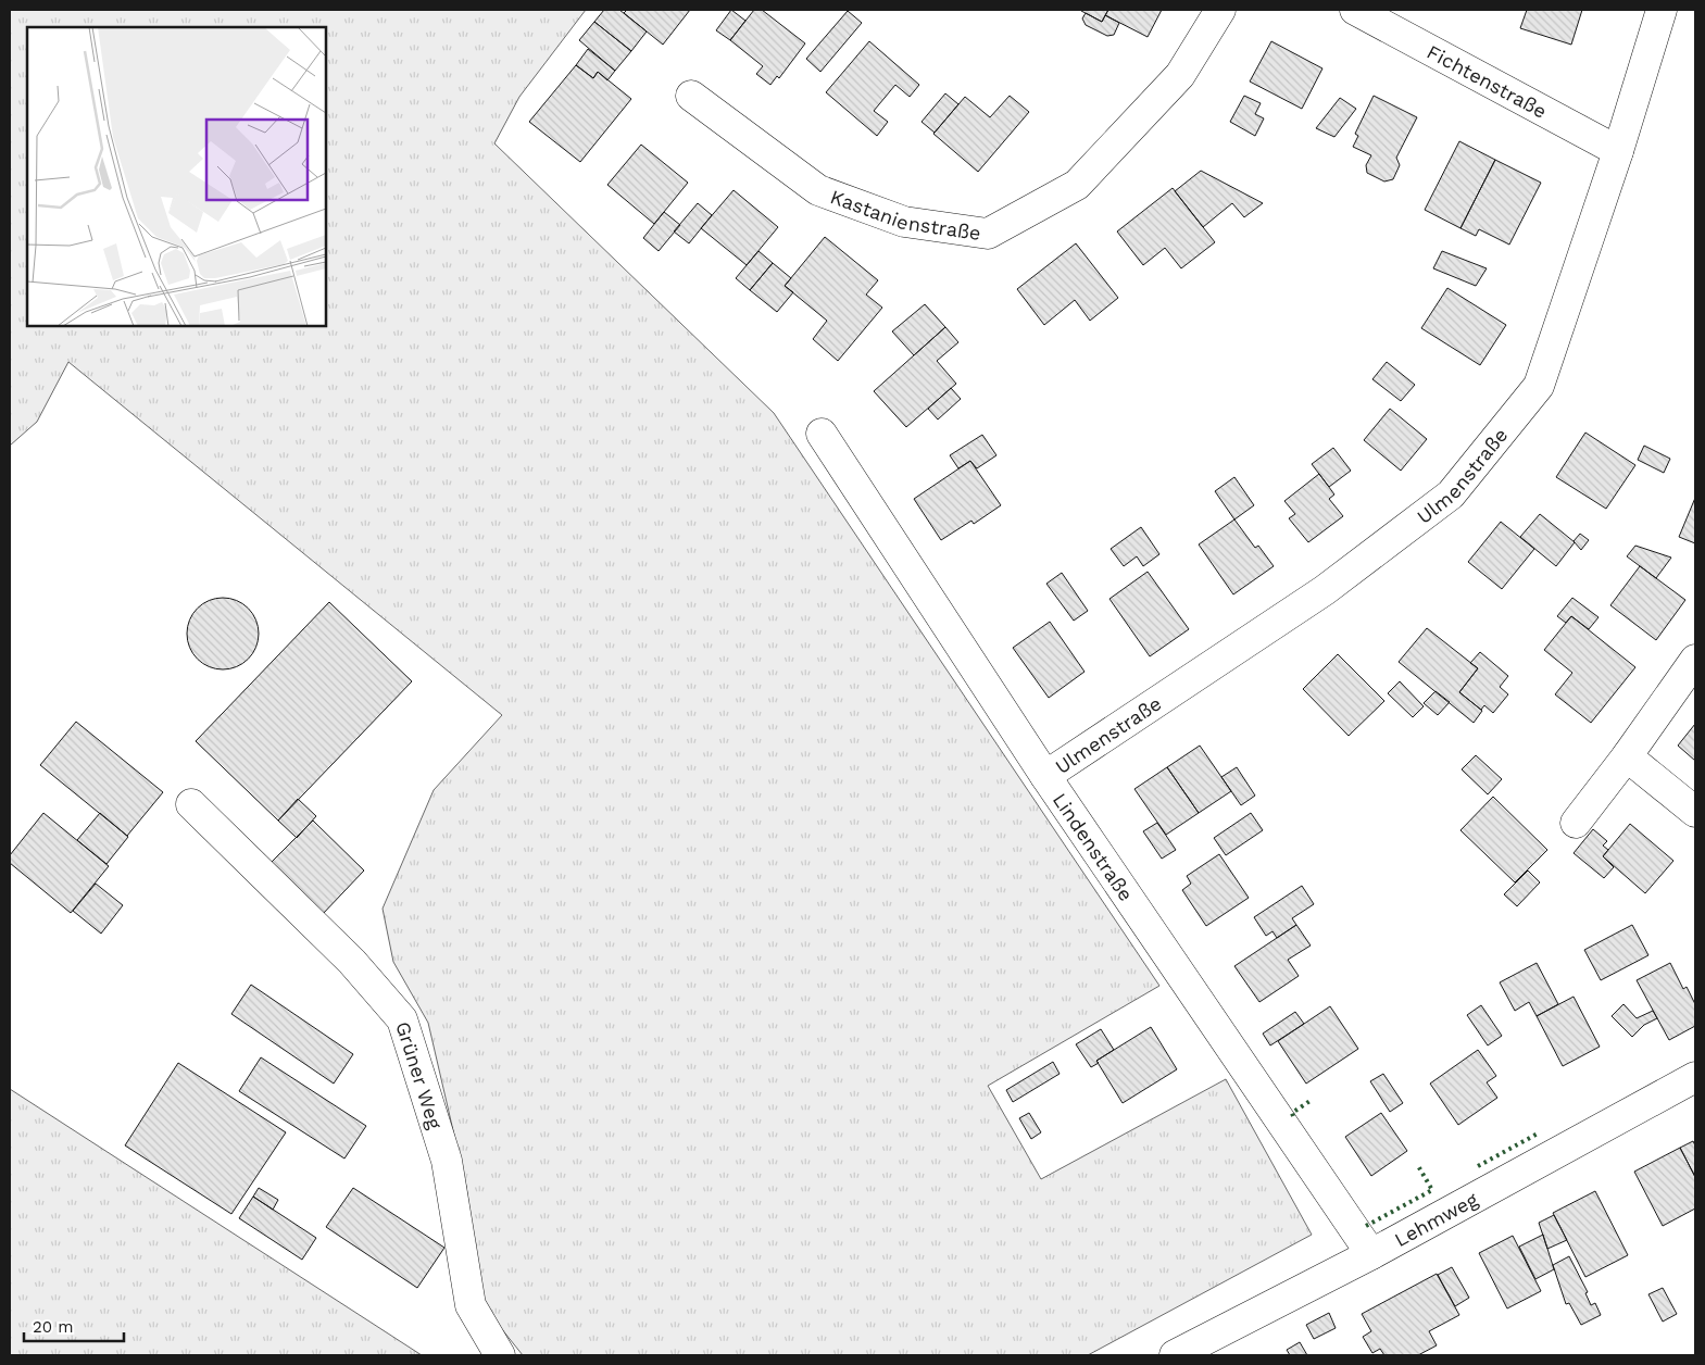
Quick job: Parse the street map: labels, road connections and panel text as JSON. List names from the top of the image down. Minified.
{"streets":{"street":["Fichtenstraße","Kastanienstraße","Ulmenstraße","Lindenstraße","Grüner Weg","Lehmweg"]},"crossings":[["Fichtenstraße","Ulmenstraße"],["Ulmenstraße","Lindenstraße"],["Lindenstraße","Lehmweg"]],"scale_bar":"20 m"}
